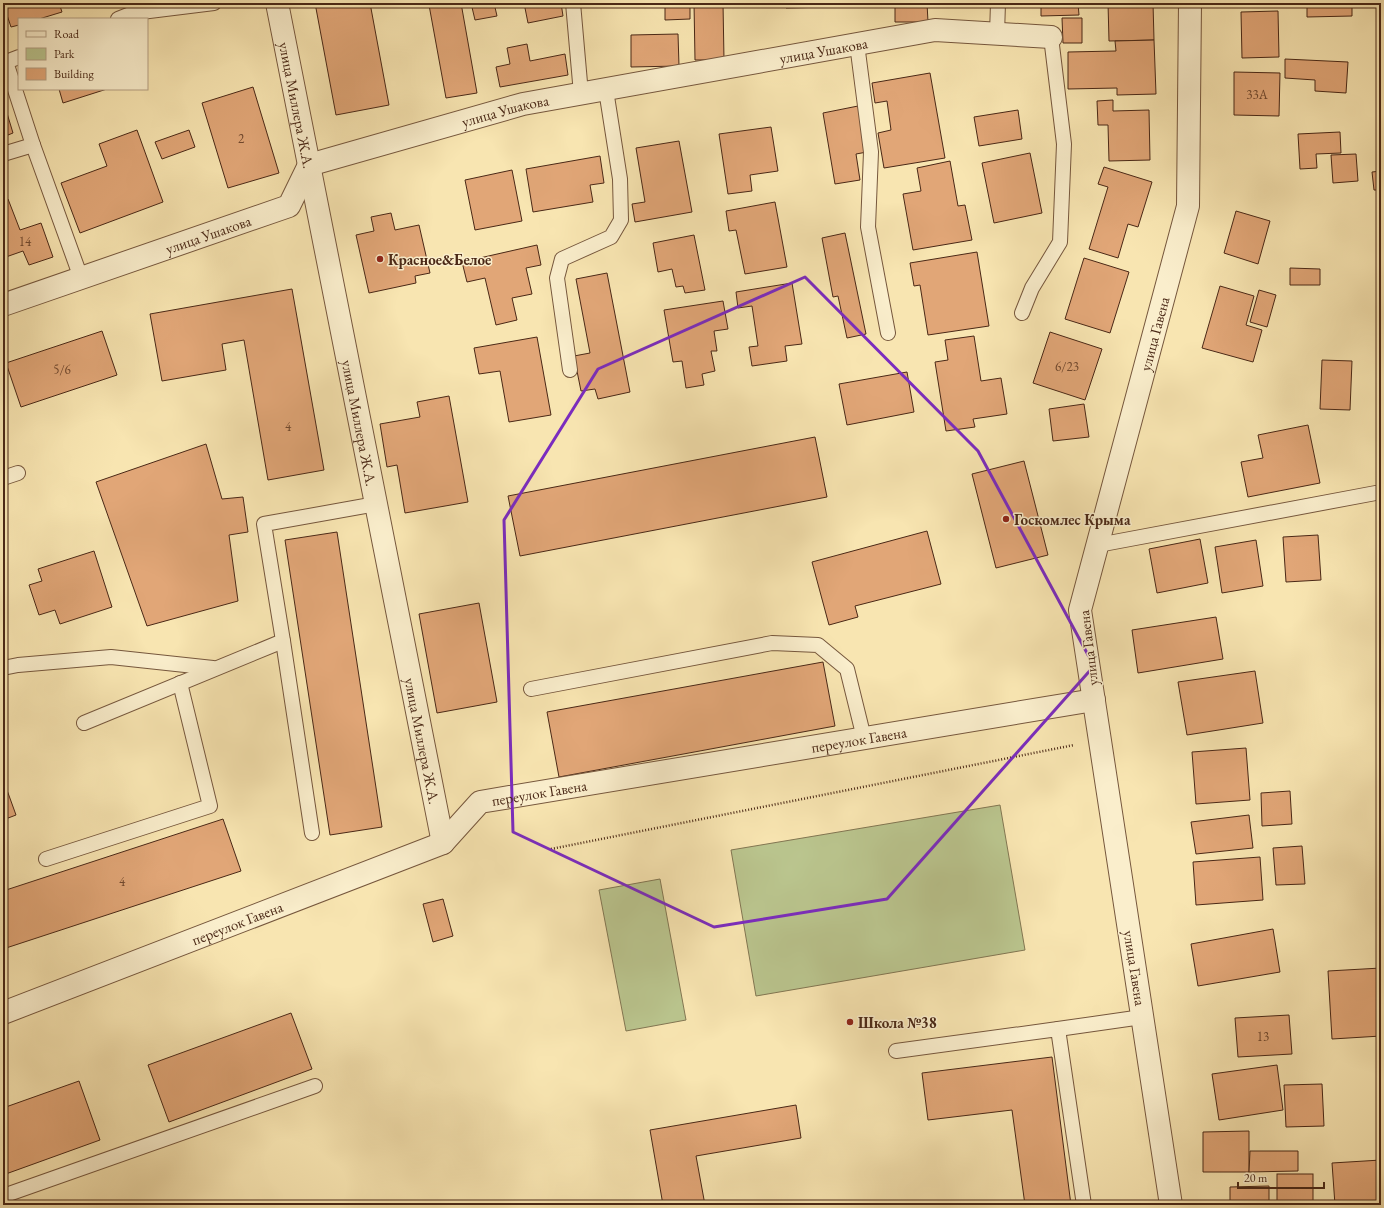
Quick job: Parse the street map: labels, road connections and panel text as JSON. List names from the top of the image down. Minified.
{"streets":{"street":["улица Ушакова","улица Миллера Ж.А.","улица Гавена","переулок Гавена"]},"crossings":[["улица Ушакова","улица Миллера Ж.А."],["улица Миллера Ж.А.","переулок Гавена"],["улица Гавена","переулок Гавена"]],"places":["Красное&Белое","Госкомлес Крыма","Школа №38"],"house_numbers":["33А","2","14","6/23","5/6","4","4","13"],"legend":["Road","Park","Building"],"scale_bar":"20 m"}
